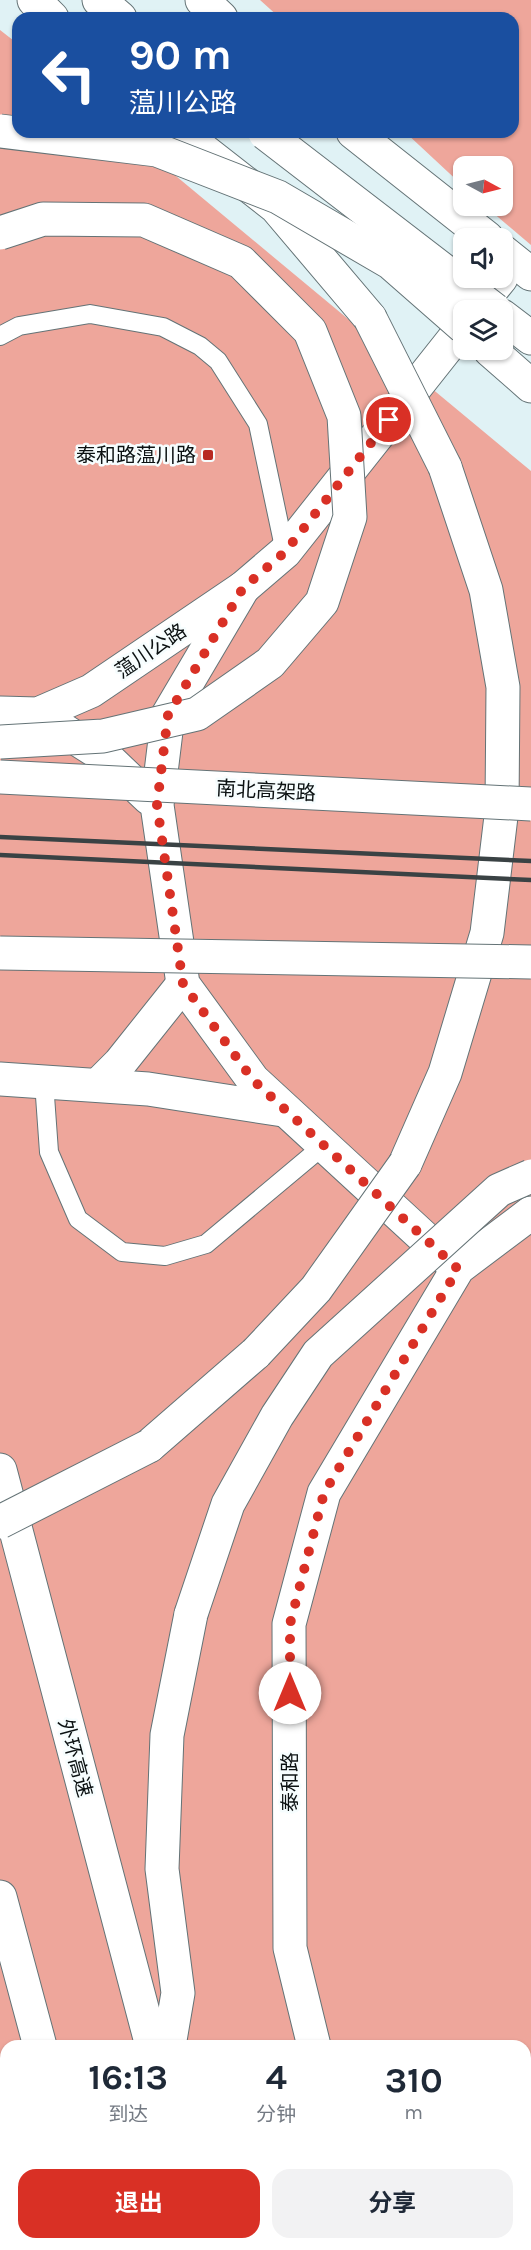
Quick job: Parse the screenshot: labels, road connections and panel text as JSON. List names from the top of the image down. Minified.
{"streets":{"main road":["蕰川公路","南北高架路","外环高速","泰和路"]},"places":{"transit":["泰和路蕰川路"]},"north":"right","page":{"turn":["90 m","蕰川公路"],"eta":["16:13","到达","4","分钟","310","m"],"buttons":["退出","分享"]}}
